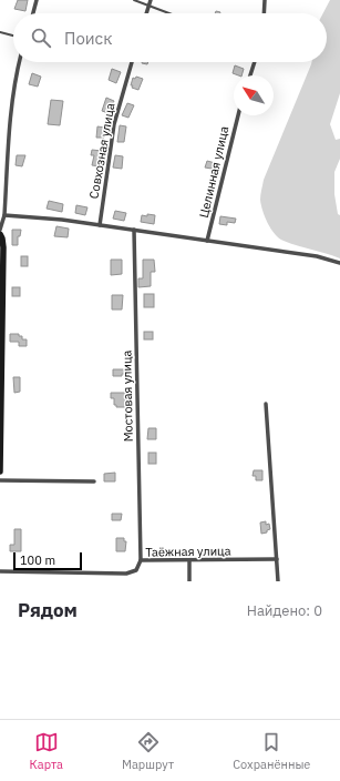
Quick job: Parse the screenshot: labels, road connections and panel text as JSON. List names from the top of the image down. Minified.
{"streets":{"street":["Совхозная улица","Целинная улица","Мостовая улица","Таёжная улица"]},"crossings":[["Мостовая улица","Таёжная улица"]],"scale_bar":"100 m","north":"top left","page":{"search":"Поиск","scale":"100 m","heading":["Рядом","Найдено: 0"],"nav":["Карта","Маршрут","Сохранённые"]}}
